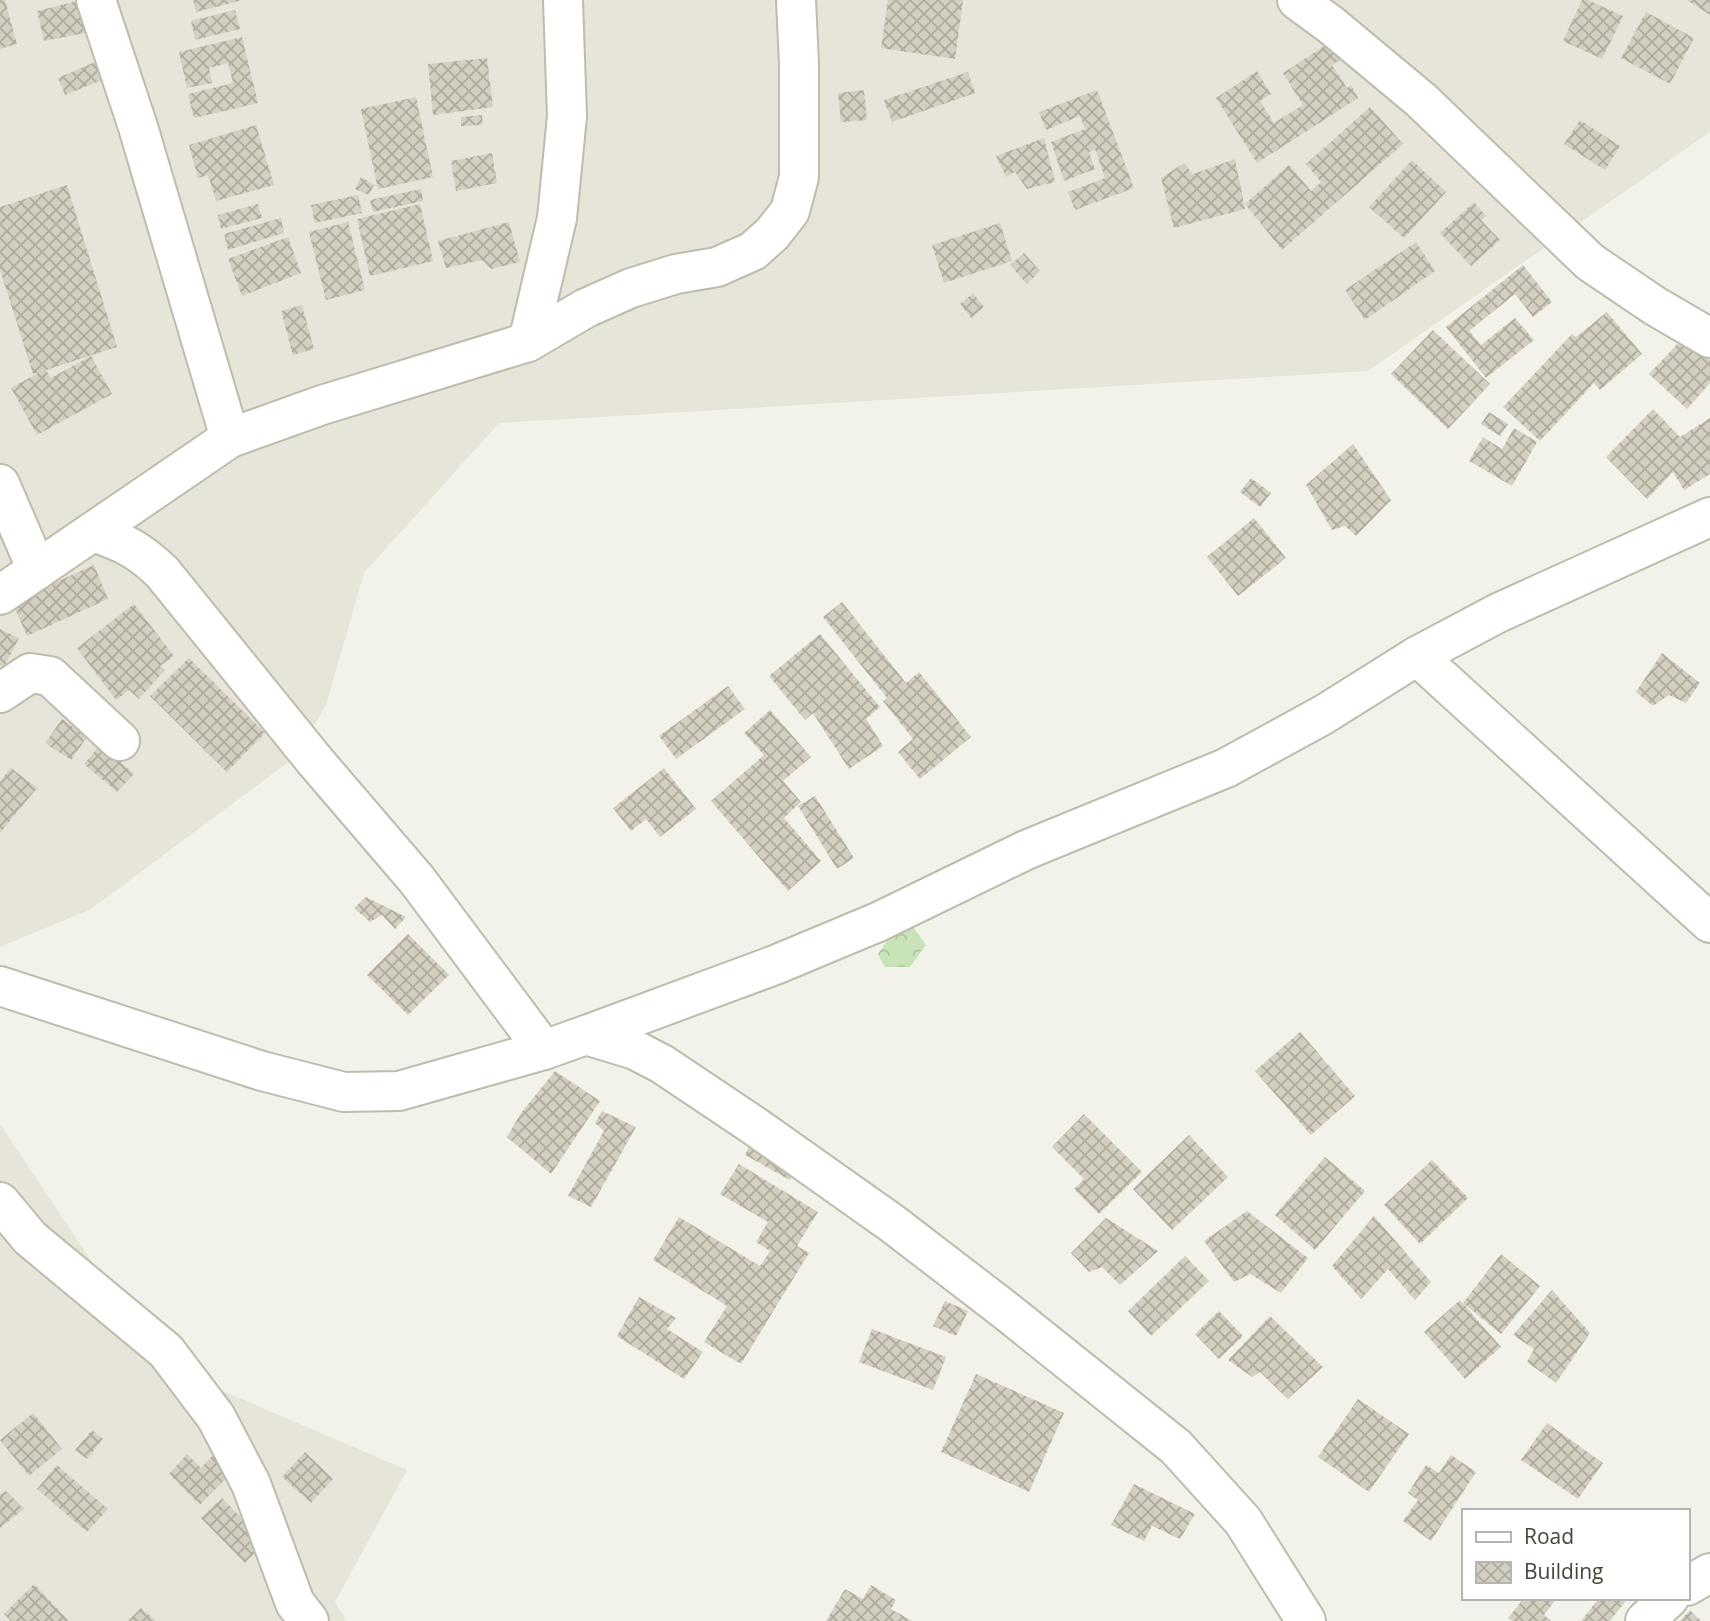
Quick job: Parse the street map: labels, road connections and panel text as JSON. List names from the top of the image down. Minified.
{"legend":["Road","Building"]}
